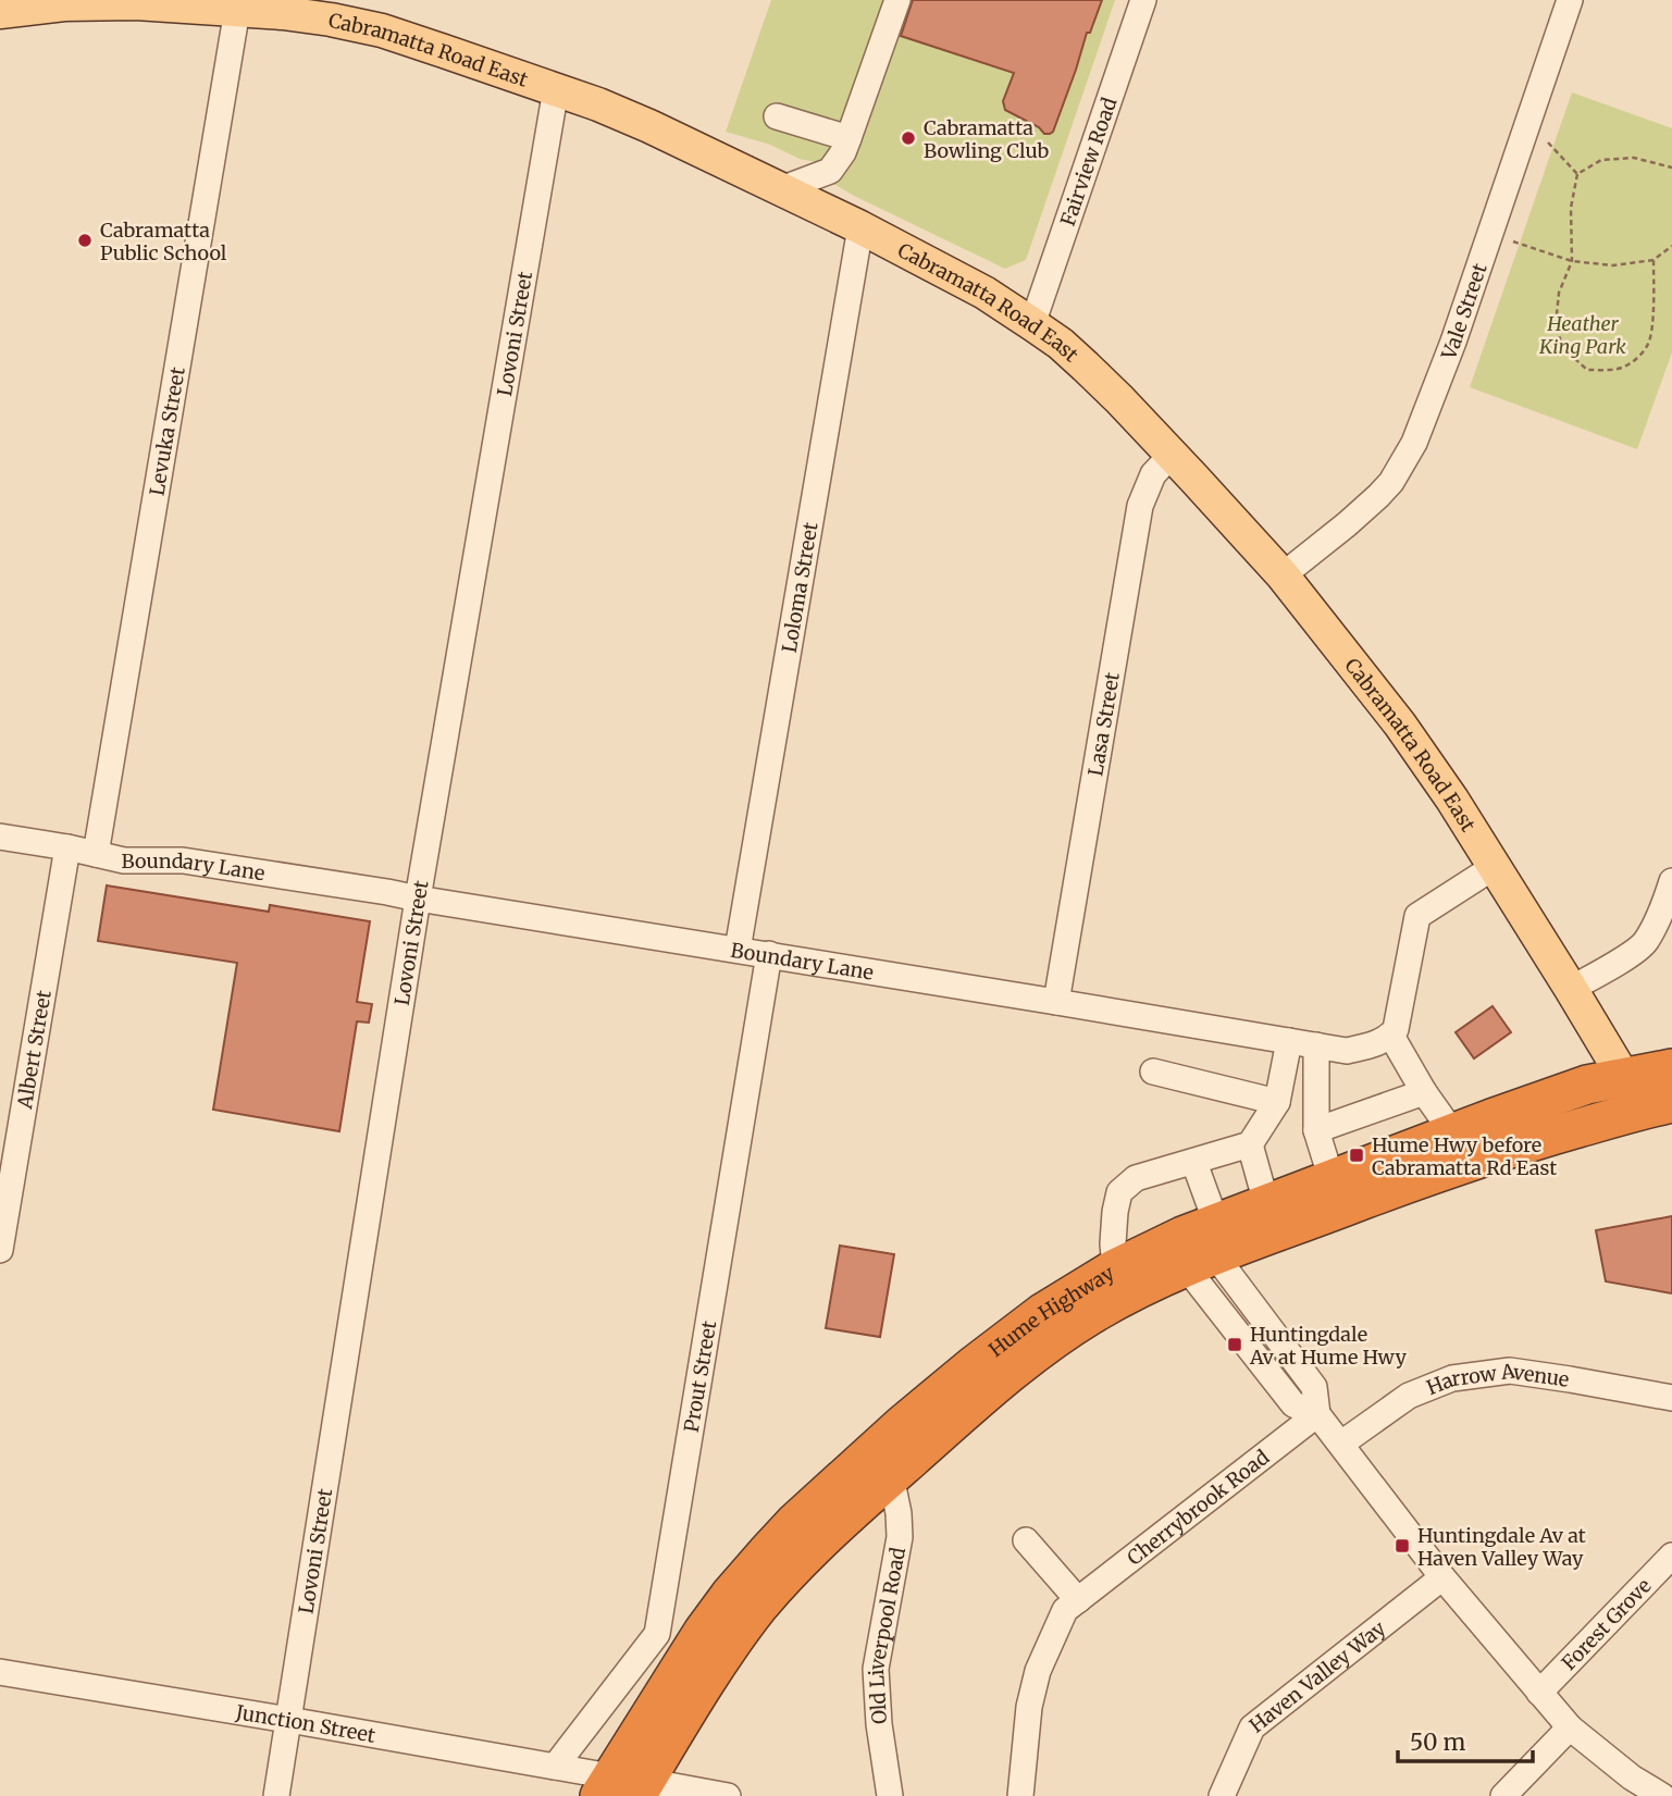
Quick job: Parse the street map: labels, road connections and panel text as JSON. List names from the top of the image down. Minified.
{"streets":{"highway":["Hume Highway"],"main road":["Cabramatta Road East"],"street":["Fairview Road","Vale Street","Lovoni Street","Levuka Street","Loloma Street","Lasa Street","Boundary Lane","Albert Street","Prout Street","Harrow Avenue","Cherrybrook Road","Forest Grove","Old Liverpool Road","Haven Valley Way","Junction Street"]},"crossings":[["Cabramatta Road East","Fairview Road"],["Cabramatta Road East","Vale Street"],["Cabramatta Road East","Lovoni Street"],["Cabramatta Road East","Levuka Street"],["Cabramatta Road East","Loloma Street"],["Cabramatta Road East","Lasa Street"],["Cabramatta Road East","Hume Highway"],["Lovoni Street","Boundary Lane"],["Lovoni Street","Junction Street"],["Levuka Street","Boundary Lane"],["Loloma Street","Boundary Lane"],["Lasa Street","Boundary Lane"],["Boundary Lane","Albert Street"],["Boundary Lane","Prout Street"],["Hume Highway","Old Liverpool Road"],["Hume Highway","Junction Street"],["Prout Street","Junction Street"]],"parks":["Heather King Park"],"places":{"other":["Cabramatta Bowling Club","Cabramatta Public School"],"transit":["Hume Hwy before Cabramatta Rd East","Huntingdale Av at Hume Hwy","Huntingdale Av at Haven Valley Way"]},"scale_bar":"50 m"}
